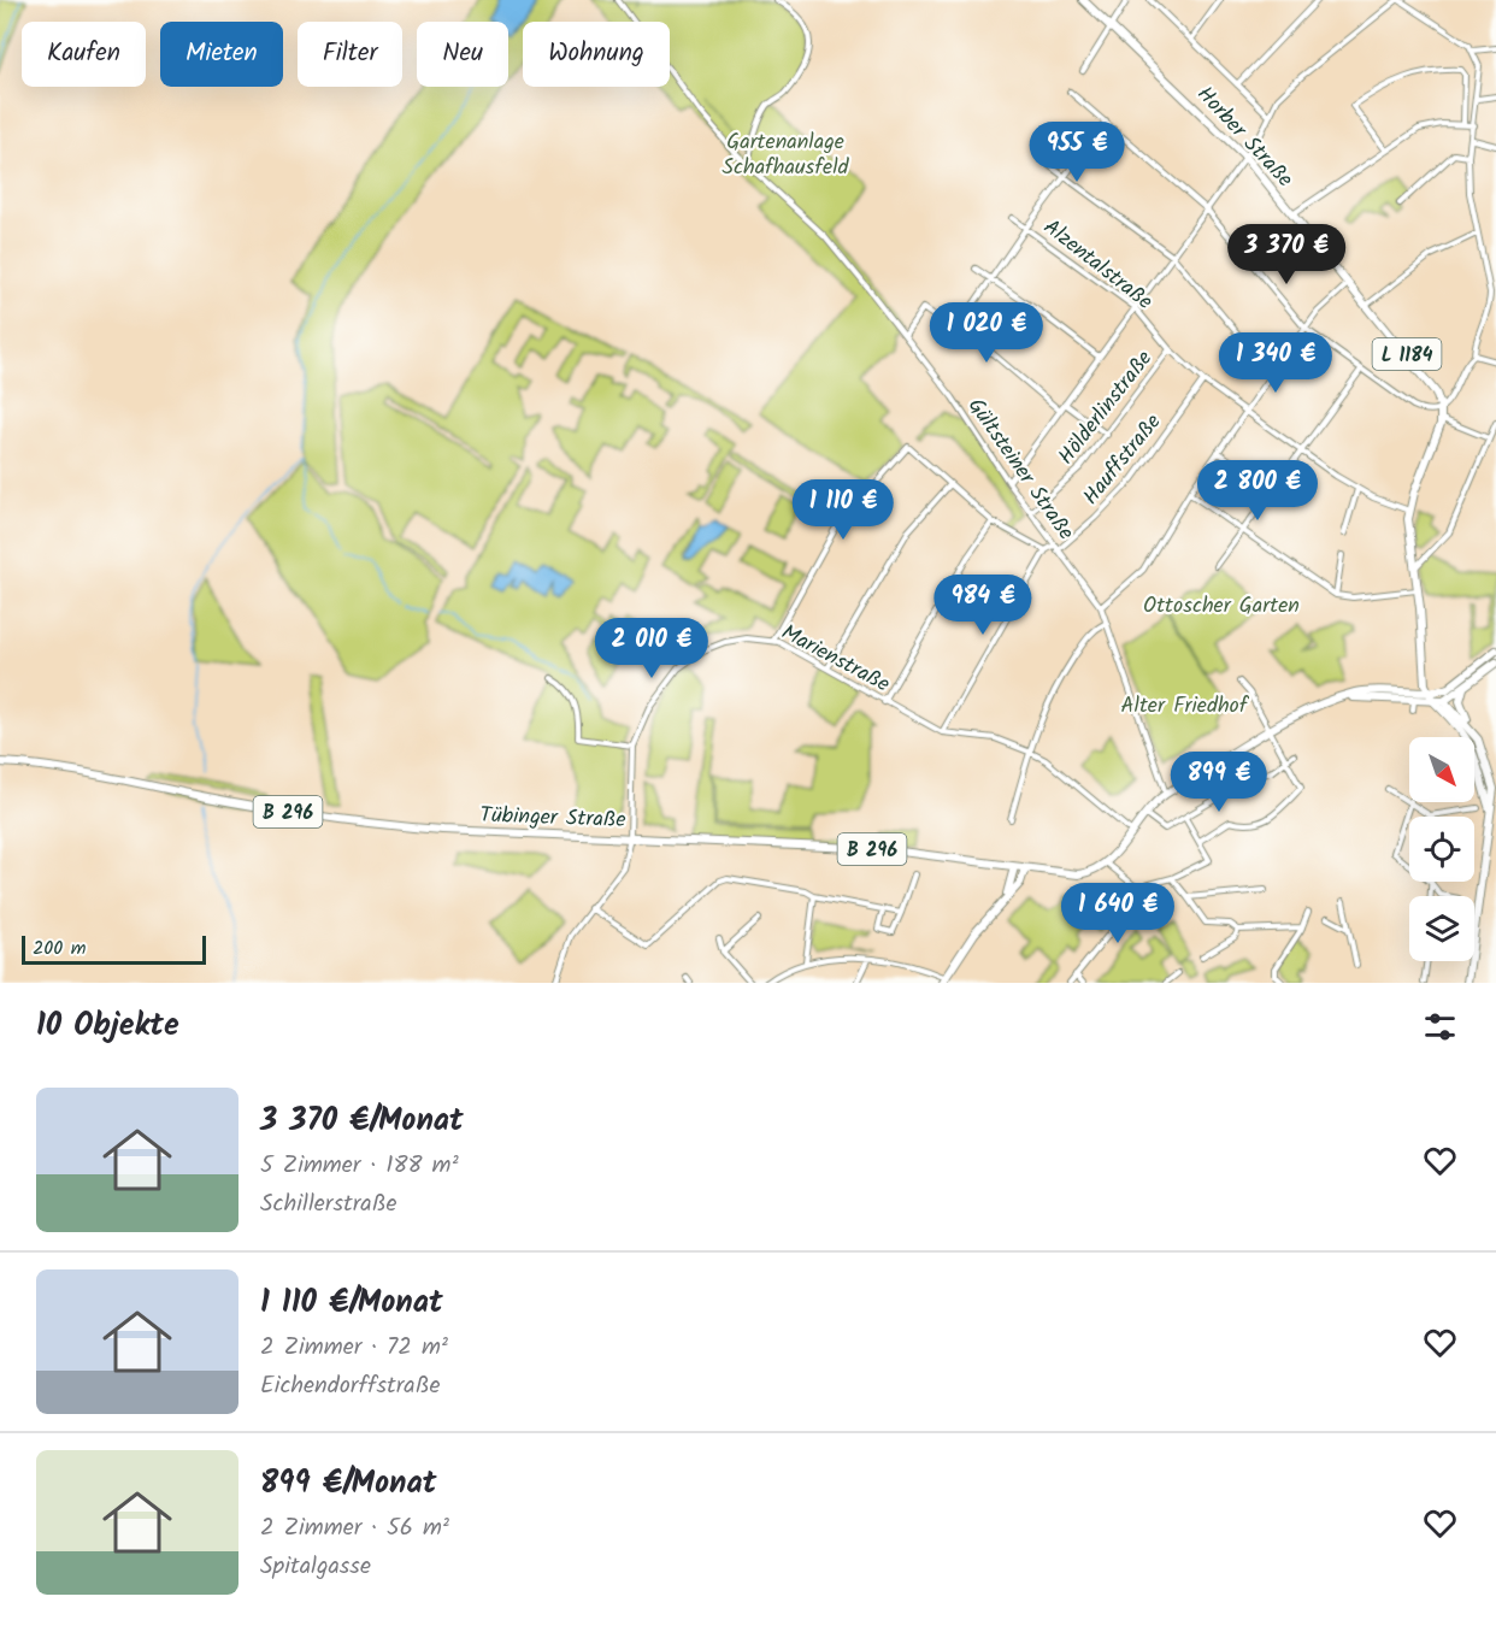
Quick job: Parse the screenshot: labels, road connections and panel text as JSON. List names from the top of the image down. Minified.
{"streets":{"main road":["Horber Straße","L 1184","B 296","Tübinger Straße"],"street":["Alzentalstraße","Hölderlinstraße","Hauffstraße","Gültsteiner Straße","Marienstraße"]},"crossings":[["Horber Straße","Alzentalstraße"],["Horber Straße","L 1184"],["Alzentalstraße","Hölderlinstraße"],["Alzentalstraße","Hauffstraße"],["Hölderlinstraße","Gültsteiner Straße"],["Hauffstraße","Gültsteiner Straße"],["Marienstraße","Tübinger Straße"]],"parks":["Gartenanlage Schafhausfeld","Ottoscher Garten","Alter Friedhof"],"scale_bar":"200 m","north":"bottom right","page":{"chip":["Kaufen","Mieten","Filter","Neu","Wohnung"],"price":["955 €","3 370 €","1 020 €","1 340 €","2 800 €","1 110 €","984 €","2 010 €","899 €","1 640 €"],"scale":"200 m","heading":"10 Objekte","list":[{"name":"3 370 €/Monat","note":"5 Zimmer · 188 m² · Schillerstraße"},{"name":"1 110 €/Monat","note":"2 Zimmer · 72 m² · Eichendorffstraße"},{"name":"899 €/Monat","note":"2 Zimmer · 56 m² · Spitalgasse"}]}}
